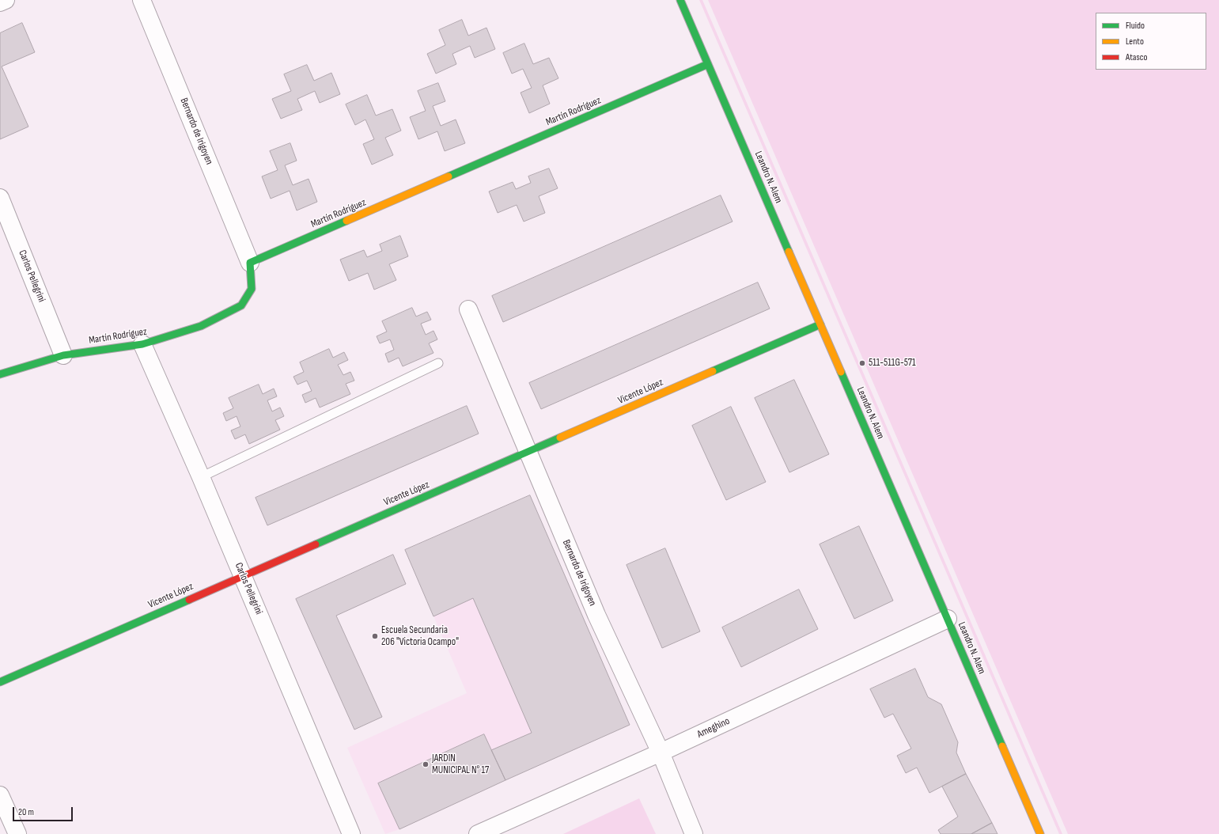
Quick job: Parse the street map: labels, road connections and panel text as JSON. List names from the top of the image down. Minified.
{"streets":{"street":["Martín Rodríguez","Bernardo de Irigoyen","Leandro N. Alem","Carlos Pellegrini","Vicente López","Ameghino"]},"crossings":[["Martín Rodríguez","Bernardo de Irigoyen"],["Martín Rodríguez","Leandro N. Alem"],["Martín Rodríguez","Carlos Pellegrini"],["Bernardo de Irigoyen","Vicente López"],["Bernardo de Irigoyen","Ameghino"],["Leandro N. Alem","Vicente López"],["Leandro N. Alem","Ameghino"],["Carlos Pellegrini","Vicente López"]],"places":["511-511G-571","Escuela Secundaria 206 \"Victoria Ocampo\"","JARDIN MUNICIPAL N° 17"],"legend":["Fluido","Lento","Atasco"],"scale_bar":"20 m"}
